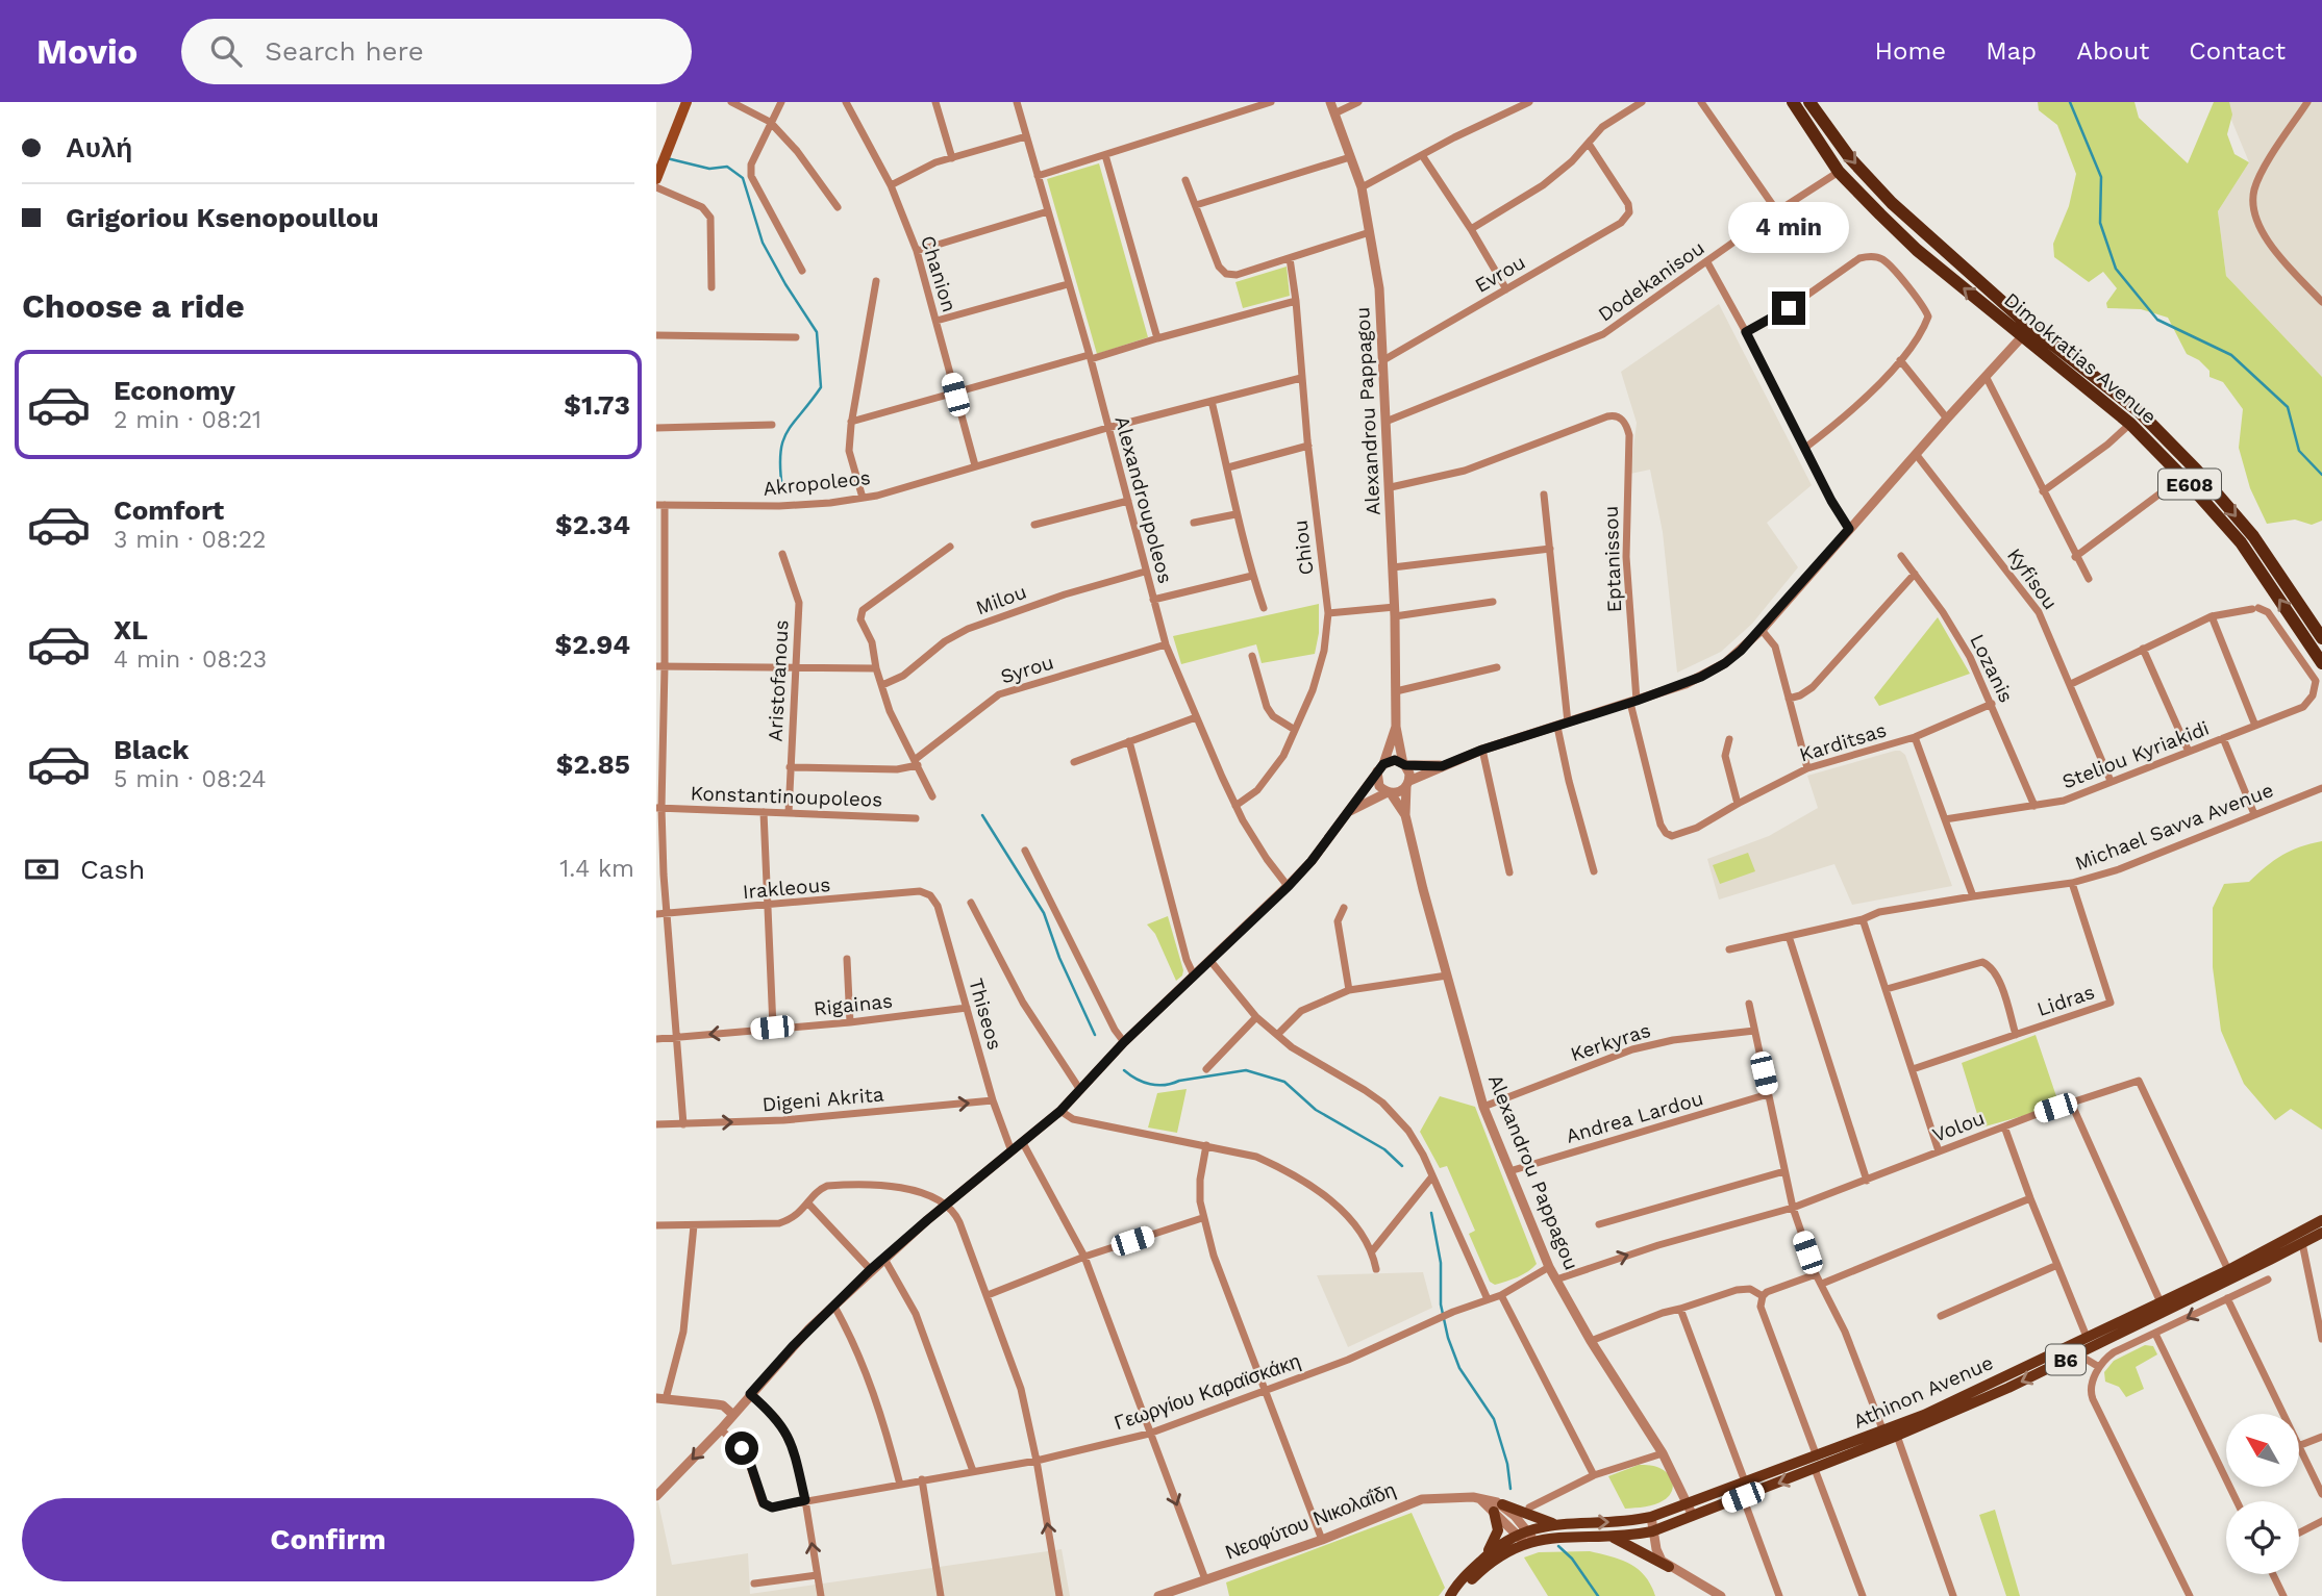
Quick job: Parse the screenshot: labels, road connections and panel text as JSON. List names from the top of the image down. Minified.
{"streets":{"highway":["Dimokratias Avenue","E608"],"main road":["B6","Athinon Avenue"],"street":["Chanion","Evrou","Dodekanisou","Alexandrou Pappagou","Akropoleos","Alexandroupoleos","Chiou","Eptanissou","Kyfisou","Milou","Lozanis","Syrou","Aristofanous","Karditsas","Steliou Kyriakidi","Konstantinoupoleos","Michael Savva Avenue","Irakleous","Lidras","Rigainas","Thiseos","Kerkyras","Digeni Akrita","Andrea Lardou","Volou","Γεωργίου Καραϊσκάκη","Νεοφύτου Νικολαΐδη"]},"crossings":[["Chanion","Akropoleos"],["Evrou","Alexandrou Pappagou"],["Dodekanisou","Dimokratias Avenue"],["Dodekanisou","Alexandrou Pappagou"],["Alexandrou Pappagou","Alexandroupoleos"],["Alexandrou Pappagou","Eptanissou"],["Alexandrou Pappagou","Thiseos"],["Alexandrou Pappagou","Kerkyras"],["Alexandrou Pappagou","Andrea Lardou"],["Alexandrou Pappagou","Volou"],["Alexandrou Pappagou","Γεωργίου Καραϊσκάκη"],["Alexandrou Pappagou","Athinon Avenue"],["Akropoleos","Alexandroupoleos"],["Akropoleos","Chiou"],["Alexandroupoleos","Chiou"],["Alexandroupoleos","Milou"],["Alexandroupoleos","Syrou"],["Eptanissou","Karditsas"],["Kyfisou","Steliou Kyriakidi"],["Lozanis","Karditsas"],["Lozanis","Steliou Kyriakidi"],["Aristofanous","Konstantinoupoleos"],["Michael Savva Avenue","Lidras"],["Irakleous","Thiseos"],["Rigainas","Thiseos"],["Thiseos","Digeni Akrita"],["Volou","Athinon Avenue"],["B6","Athinon Avenue"],["B6","Νεοφύτου Νικολαΐδη"],["Athinon Avenue","Νεοφύτου Νικολαΐδη"]],"one_way":["Digeni Akrita"],"north":"top left","page":{"header":"Movio","search":"Search here","nav":["Home","Map","About","Contact"],"banner":["Αυλή","Grigoriou Ksenopoullou"],"bubble":"4 min","heading":"Choose a ride","list":[{"name":"Economy","note":"2 min · 08:21","value":"$1.73"},{"name":"Comfort","note":"3 min · 08:22","value":"$2.34"},{"name":"XL","note":"4 min · 08:23","value":"$2.94"},{"name":"Black","note":"5 min · 08:24","value":"$2.85"}],"pay":["Cash","1.4 km"],"buttons":"Confirm"}}
